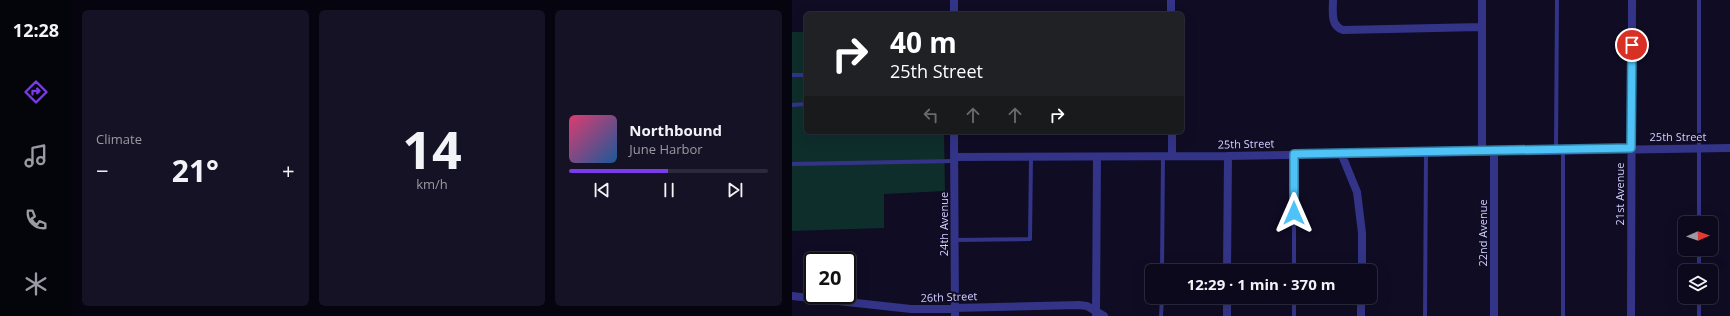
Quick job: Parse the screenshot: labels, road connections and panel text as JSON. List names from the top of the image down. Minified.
{"streets":{"street":["25th Street","21st Avenue","24th Avenue","22nd Avenue","26th Street"]},"crossings":[["25th Street","21st Avenue"],["25th Street","24th Avenue"],["25th Street","22nd Avenue"],["24th Avenue","26th Street"]],"north":"right","page":{"tabs":"12:28","tile":["Climate",["14","km/h"]],"turn":["40 m","25th Street"],"song":["Northbound","June Harbor"],"heat":["−","21°","+"],"limit":"20","trip":"12:29 · 1 min · 370 m"}}
